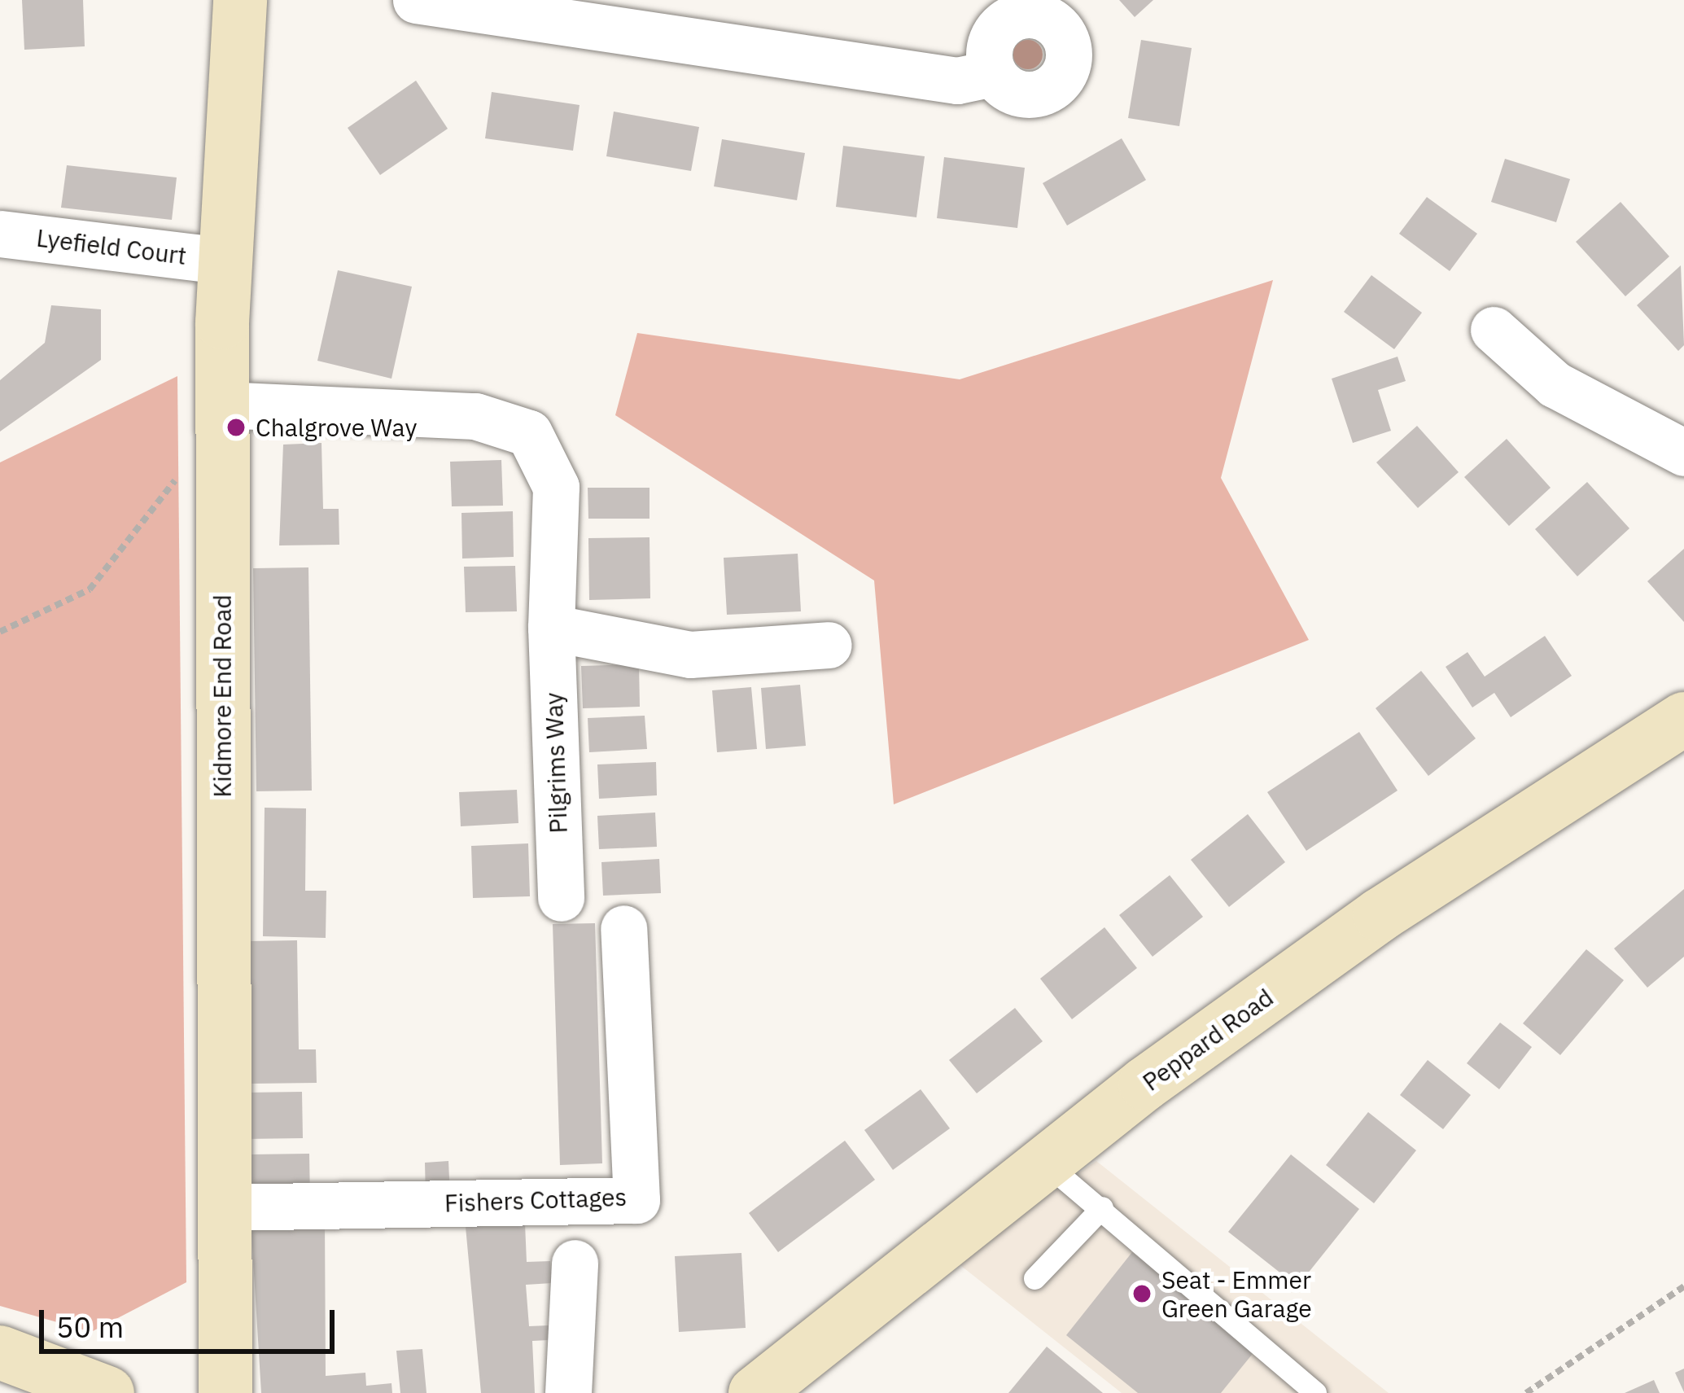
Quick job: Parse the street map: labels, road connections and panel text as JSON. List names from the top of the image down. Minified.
{"streets":{"street":["Lyefield Court","Kidmore End Road","Pilgrims Way","Peppard Road","Fishers Cottages"]},"crossings":[["Lyefield Court","Kidmore End Road"],["Kidmore End Road","Pilgrims Way"],["Kidmore End Road","Fishers Cottages"]],"places":["Chalgrove Way","Seat - Emmer Green Garage"],"scale_bar":"50 m"}
